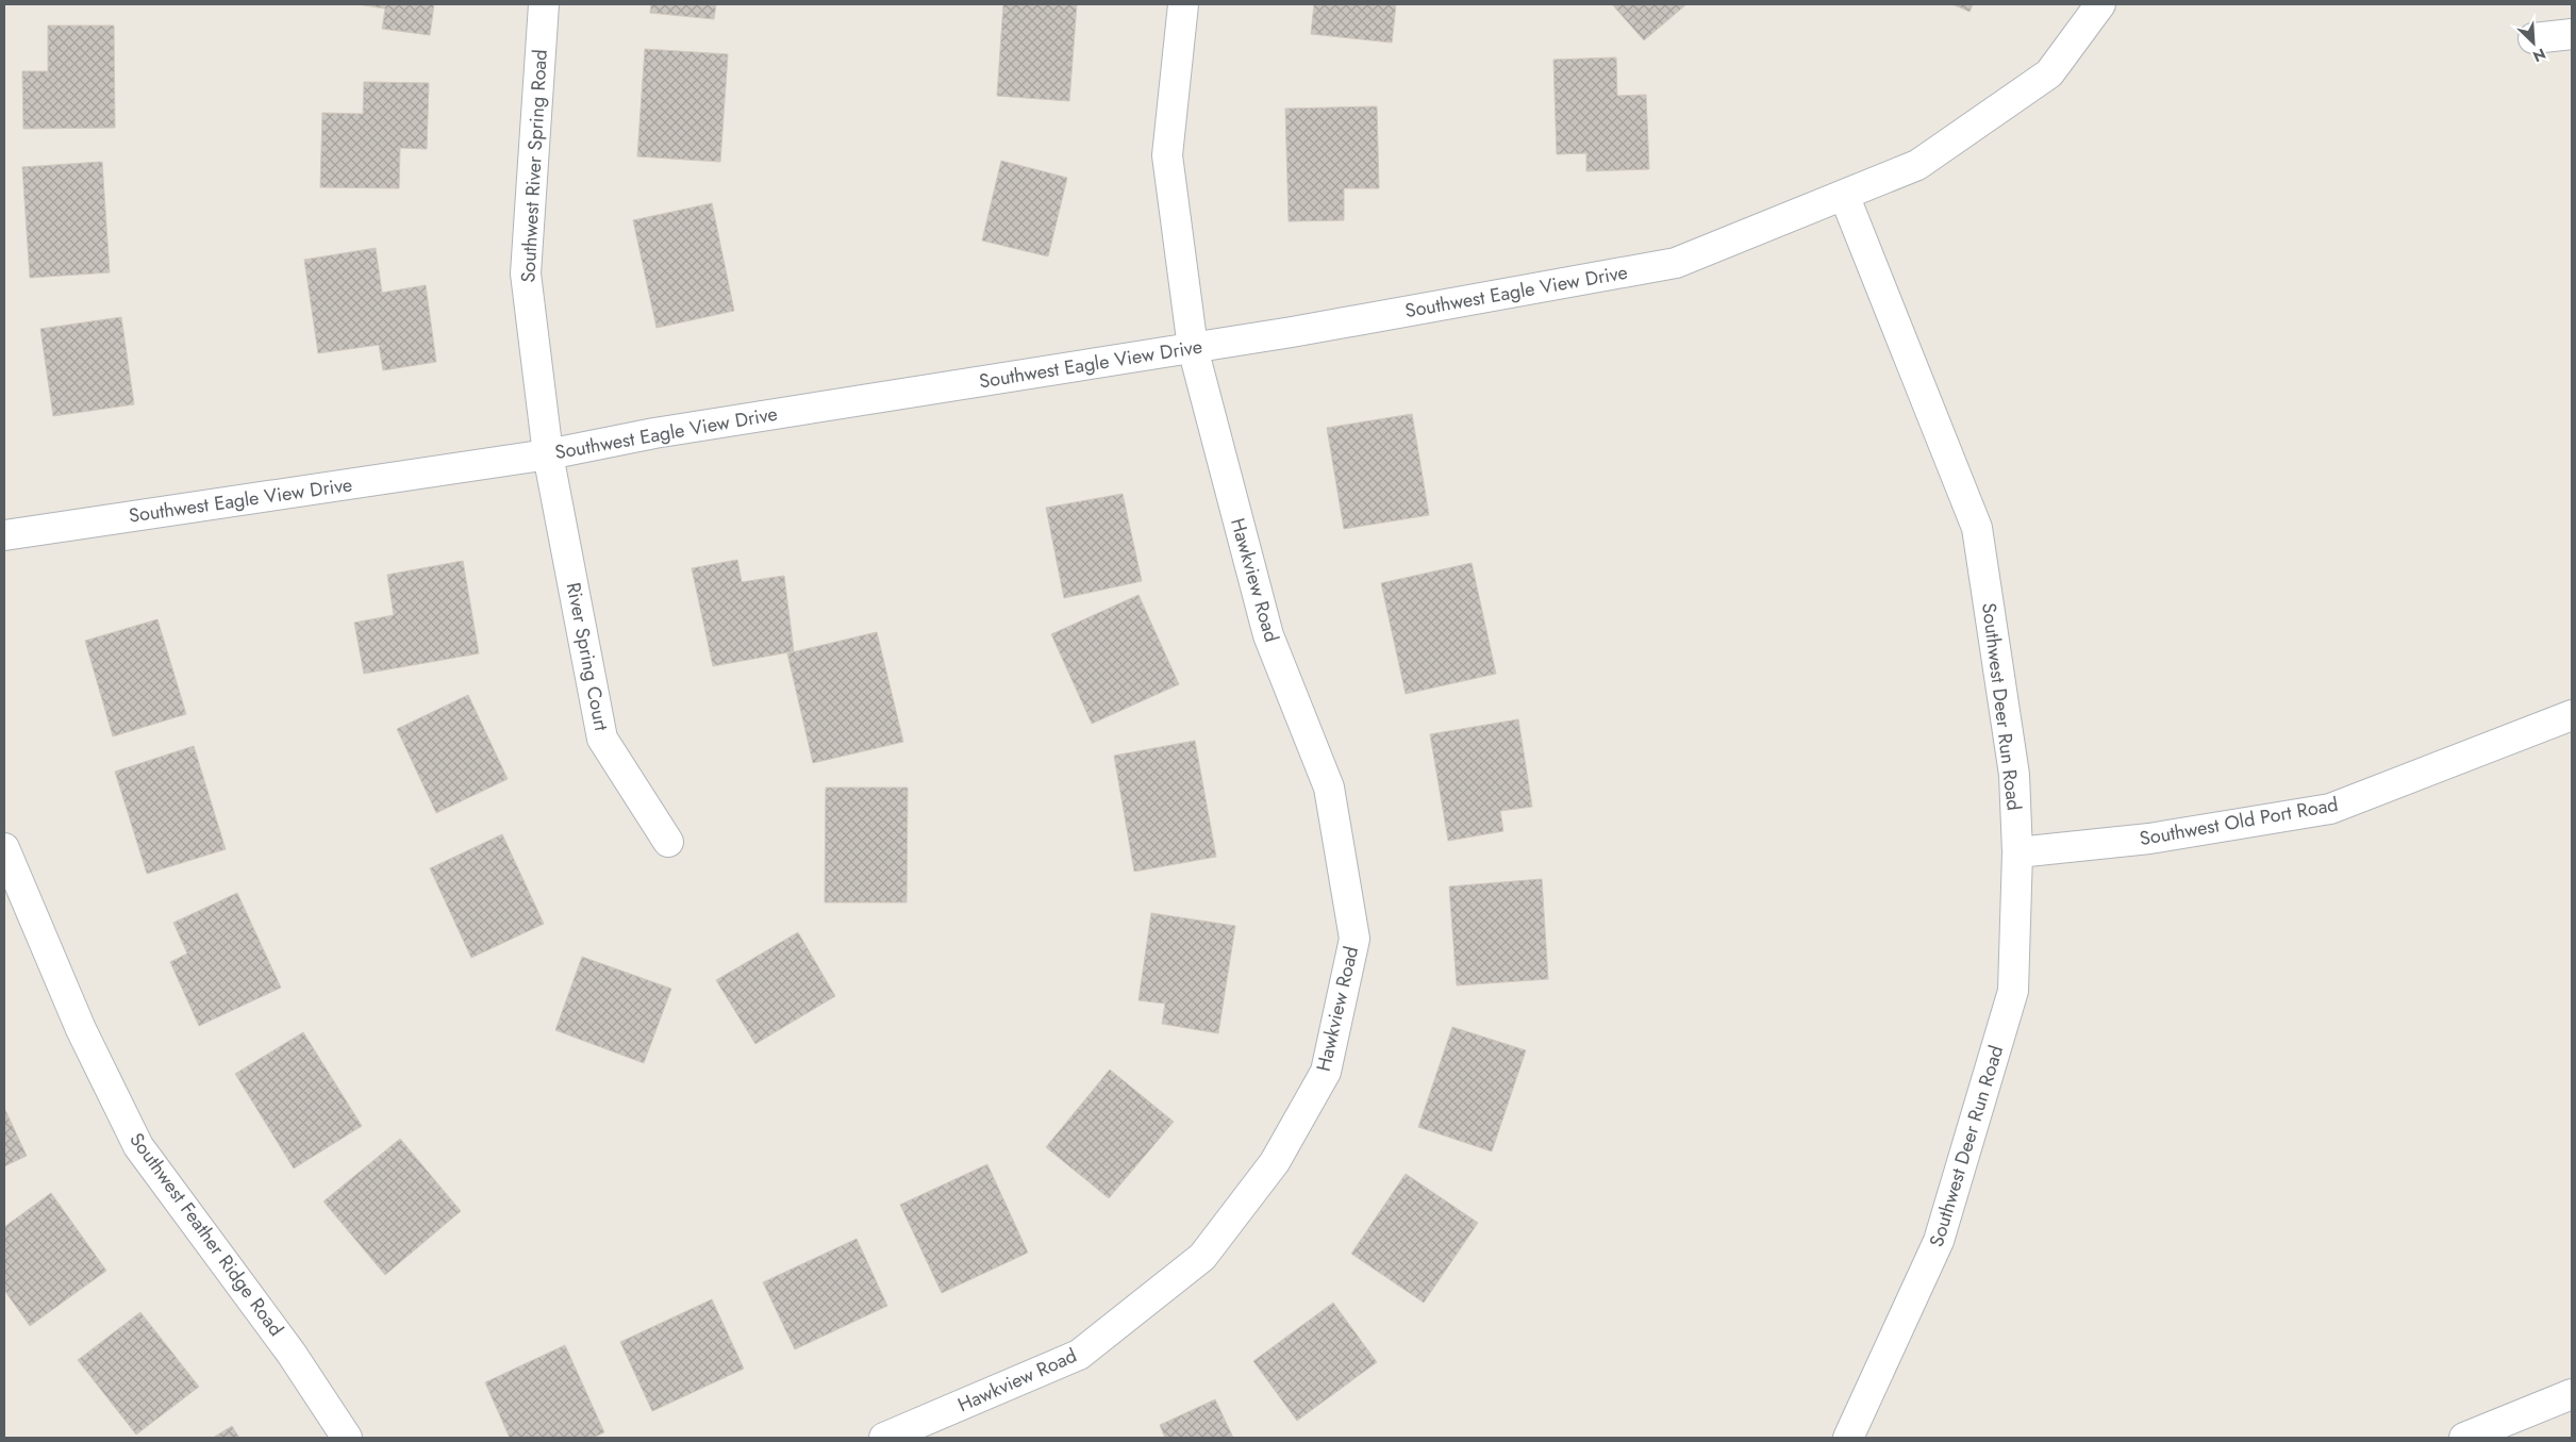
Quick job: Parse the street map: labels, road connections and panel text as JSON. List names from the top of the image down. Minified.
{"streets":{"street":["Southwest River Spring Road","Southwest Eagle View Drive","Hawkview Road","River Spring Court","Southwest Deer Run Road","Southwest Old Port Road","Southwest Feather Ridge Road"]},"crossings":[["Southwest River Spring Road","Southwest Eagle View Drive"],["Southwest River Spring Road","River Spring Court"],["Southwest Eagle View Drive","Hawkview Road"],["Southwest Eagle View Drive","River Spring Court"],["Southwest Eagle View Drive","Southwest Deer Run Road"],["Southwest Deer Run Road","Southwest Old Port Road"]],"north":"bottom right"}
